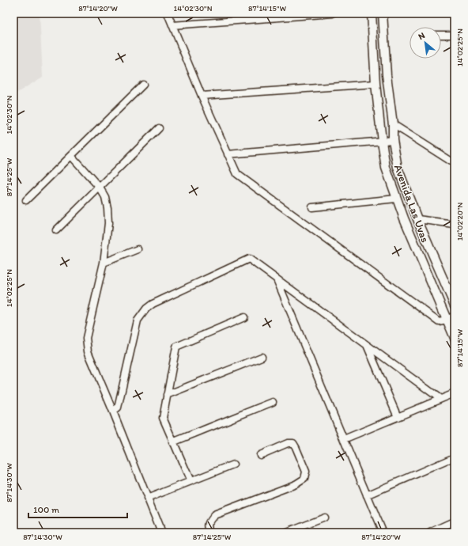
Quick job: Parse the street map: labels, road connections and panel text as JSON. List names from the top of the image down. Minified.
{"streets":{"street":["Avenida Las Uvas"]},"scale_bar":"100 m","north":"top left","coordinates":["87°14'20\"W","14°02'30\"N","87°14'15\"W","14°02'25\"N","87°14'25\"W","14°02'20\"N","87°14'30\"W"]}
